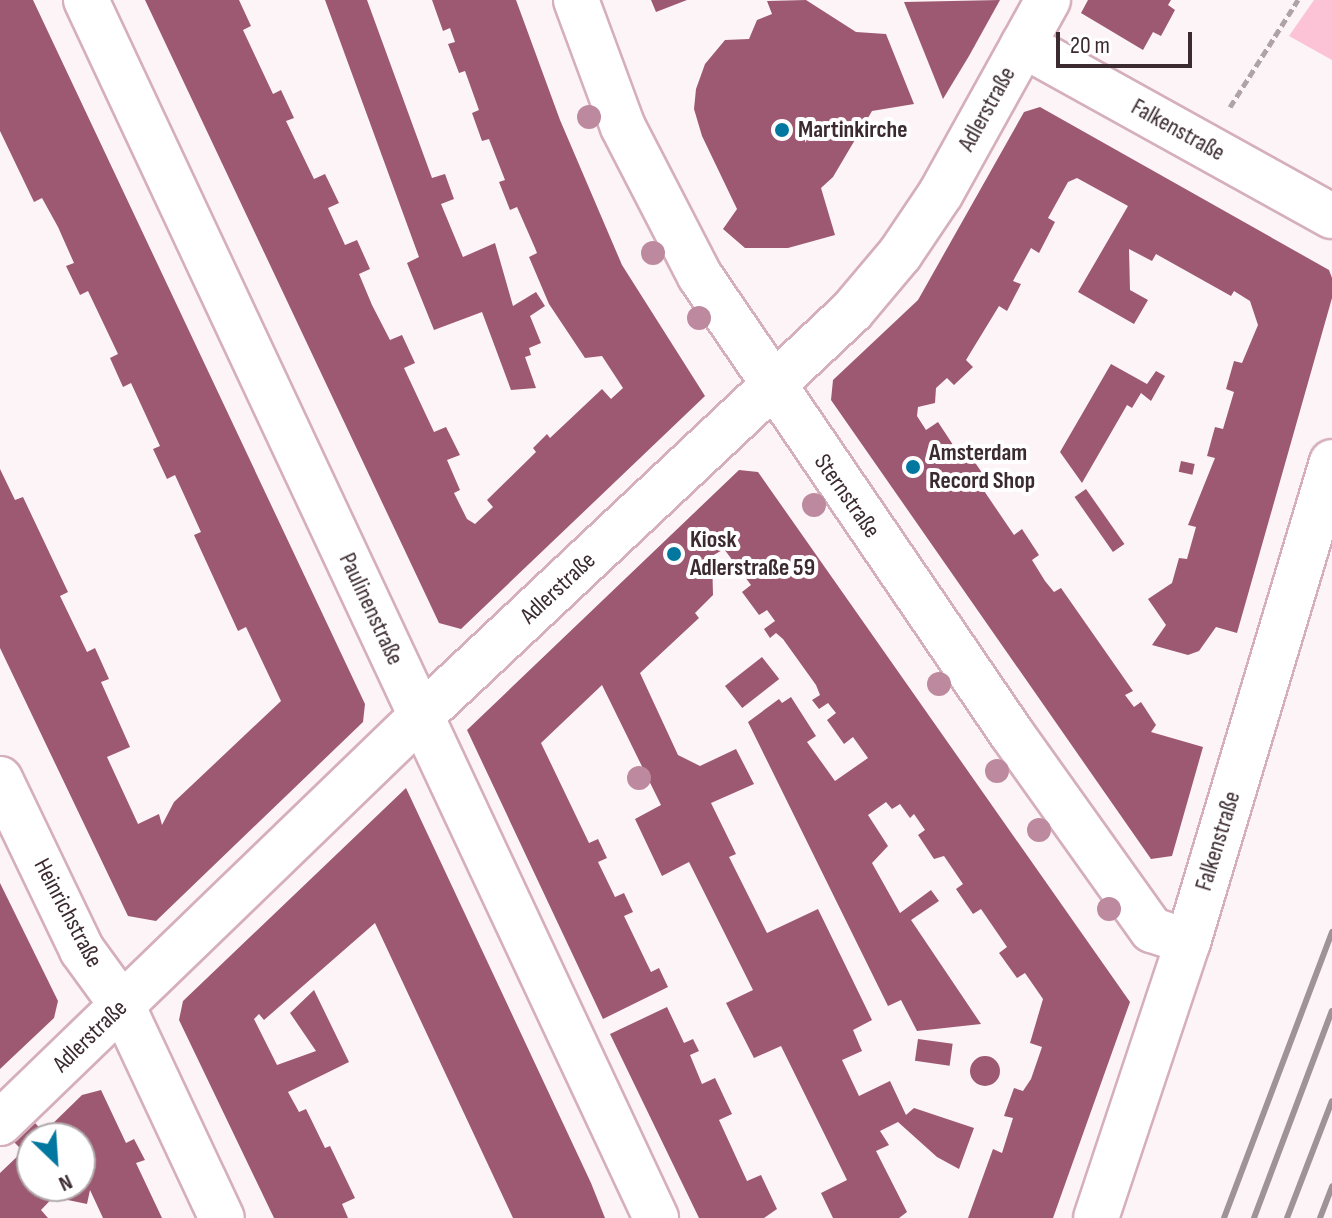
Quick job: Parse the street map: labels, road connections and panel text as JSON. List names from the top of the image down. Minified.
{"streets":{"street":["Adlerstraße","Falkenstraße","Sternstraße","Paulinenstraße","Heinrichstraße"]},"crossings":[["Adlerstraße","Falkenstraße"],["Adlerstraße","Sternstraße"],["Adlerstraße","Paulinenstraße"],["Adlerstraße","Heinrichstraße"],["Falkenstraße","Sternstraße"]],"places":["Martinkirche","Amsterdam Record Shop","Kiosk Adlerstraße 59"],"scale_bar":"20 m","north":"bottom right"}
